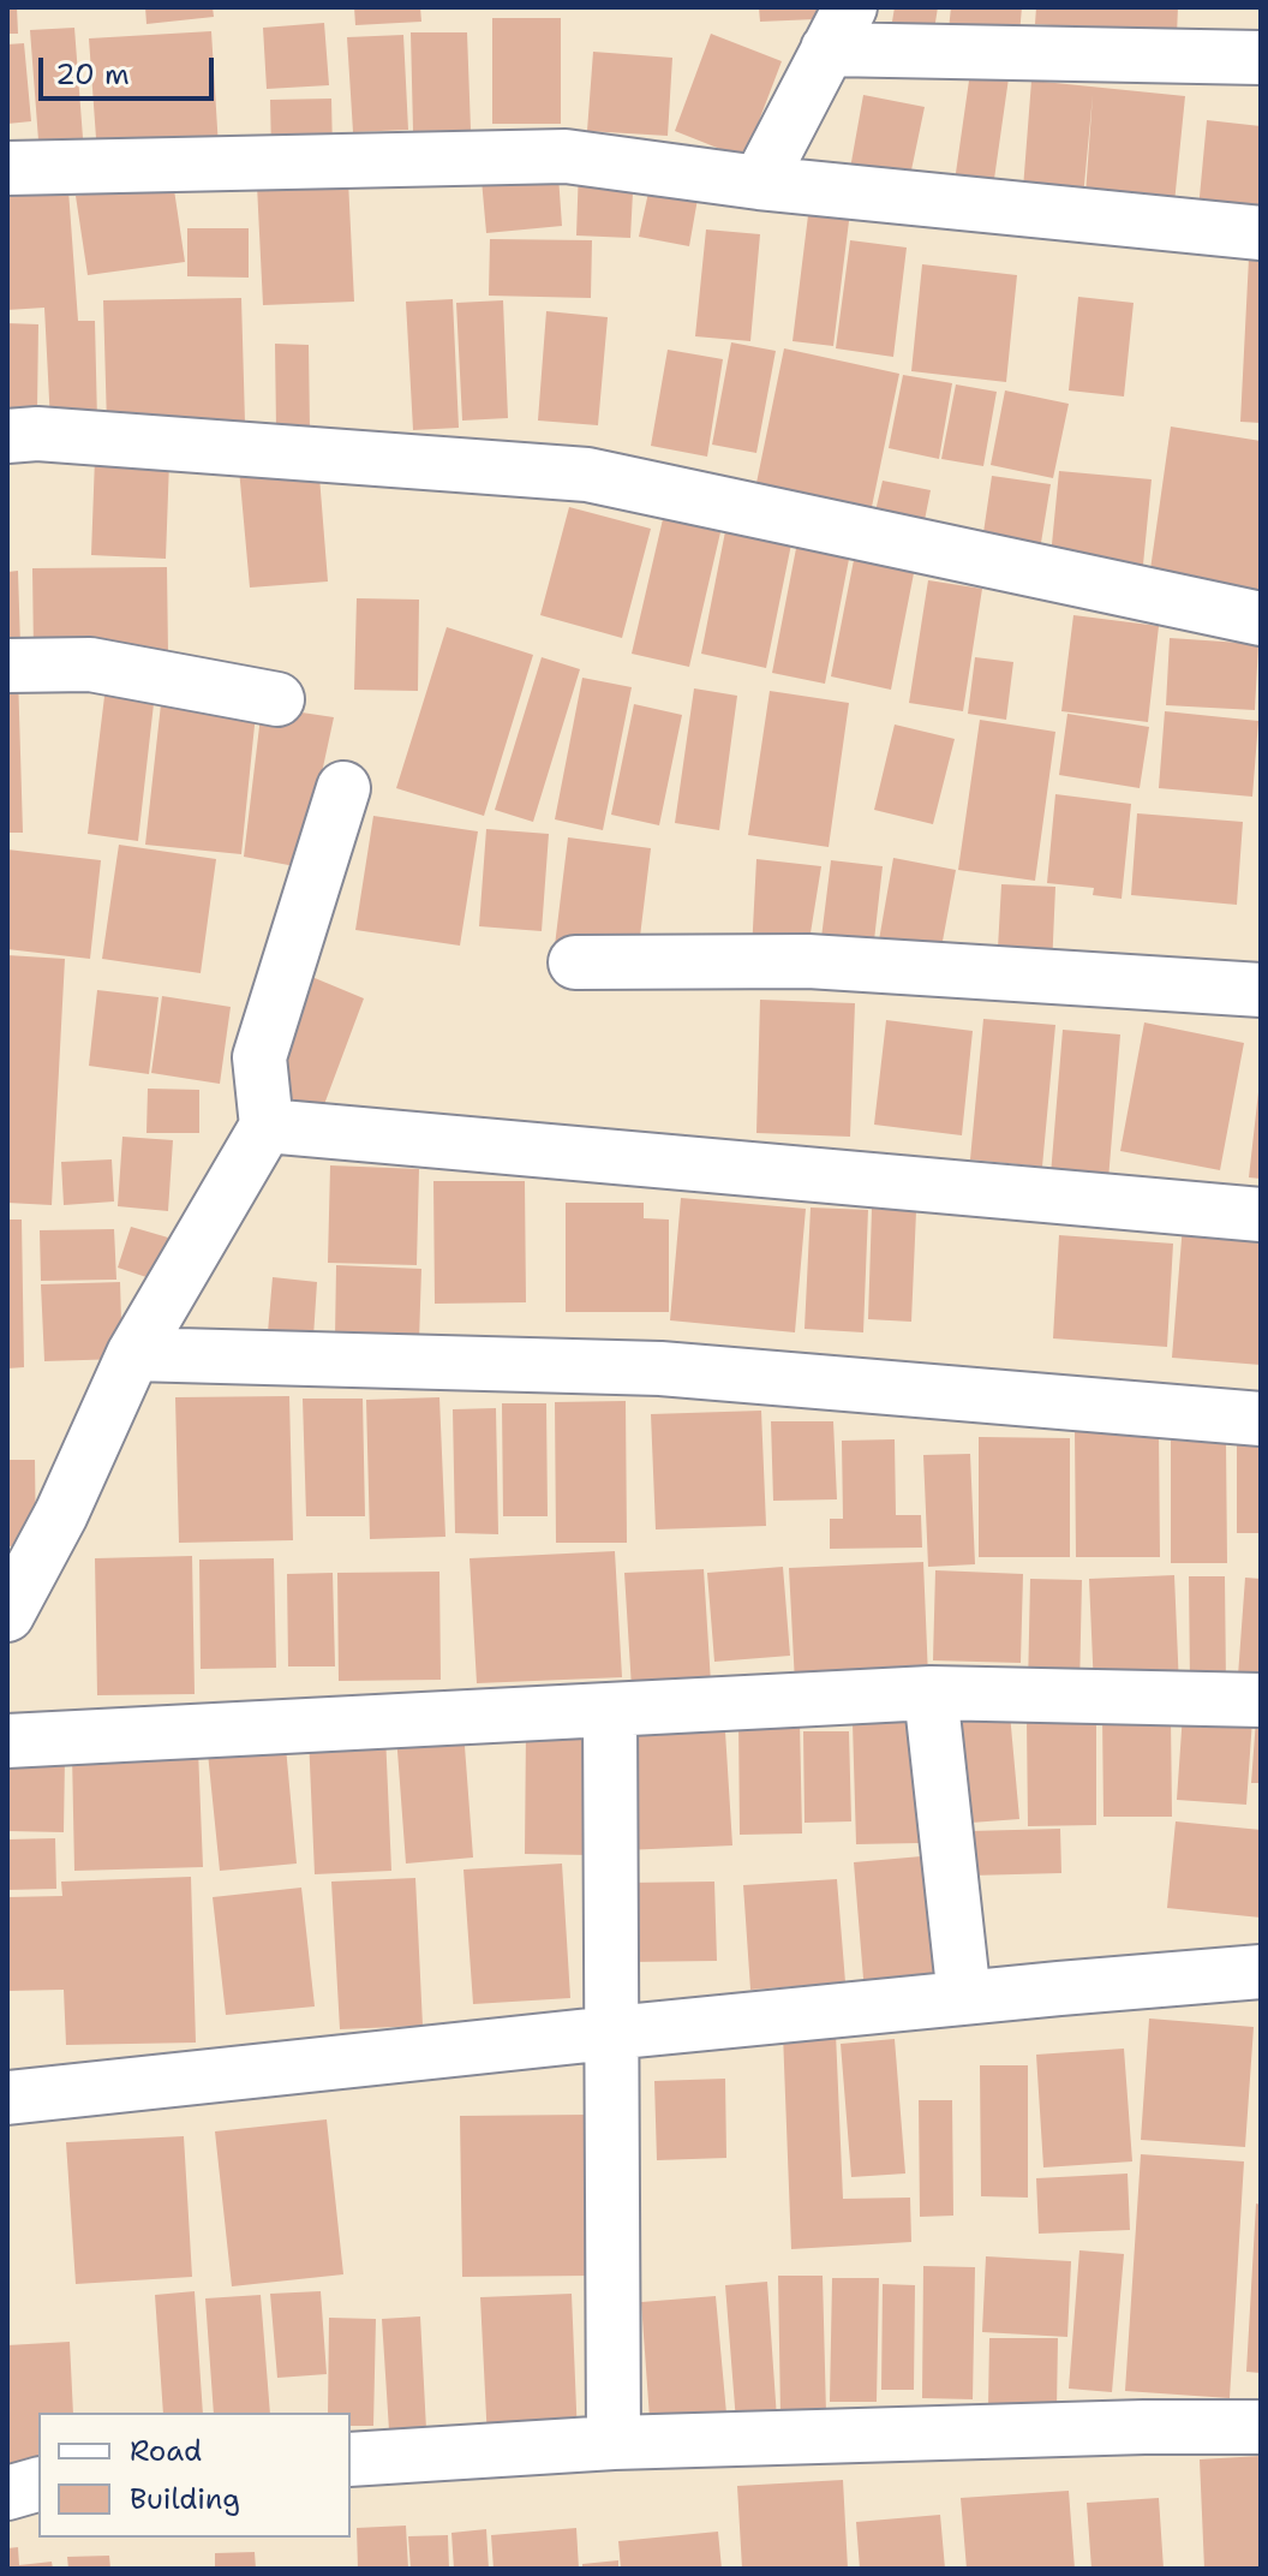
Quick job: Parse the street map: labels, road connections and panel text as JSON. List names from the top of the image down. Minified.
{"legend":["Road","Building"],"scale_bar":"20 m"}
